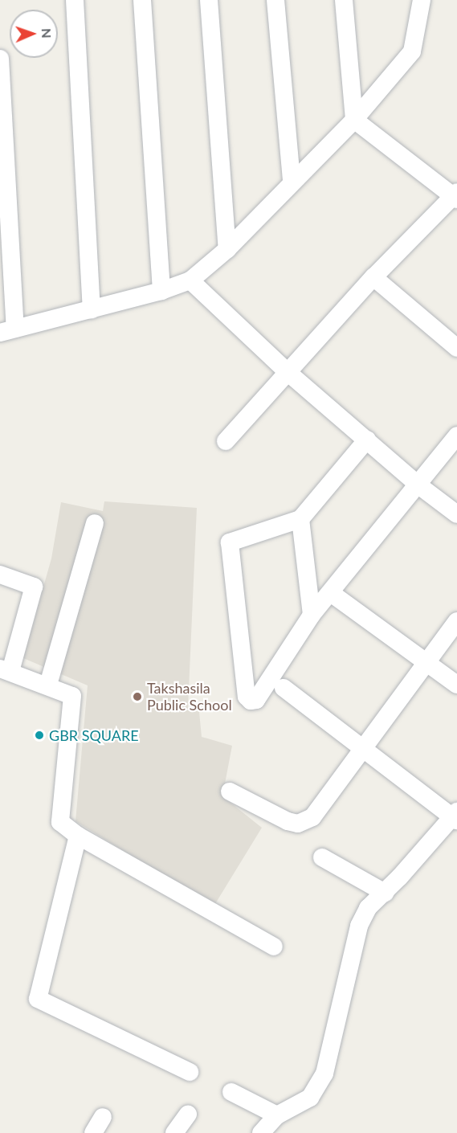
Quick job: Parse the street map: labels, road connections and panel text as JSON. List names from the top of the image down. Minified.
{"places":["Takshasila Public School","GBR SQUARE"],"north":"right"}
